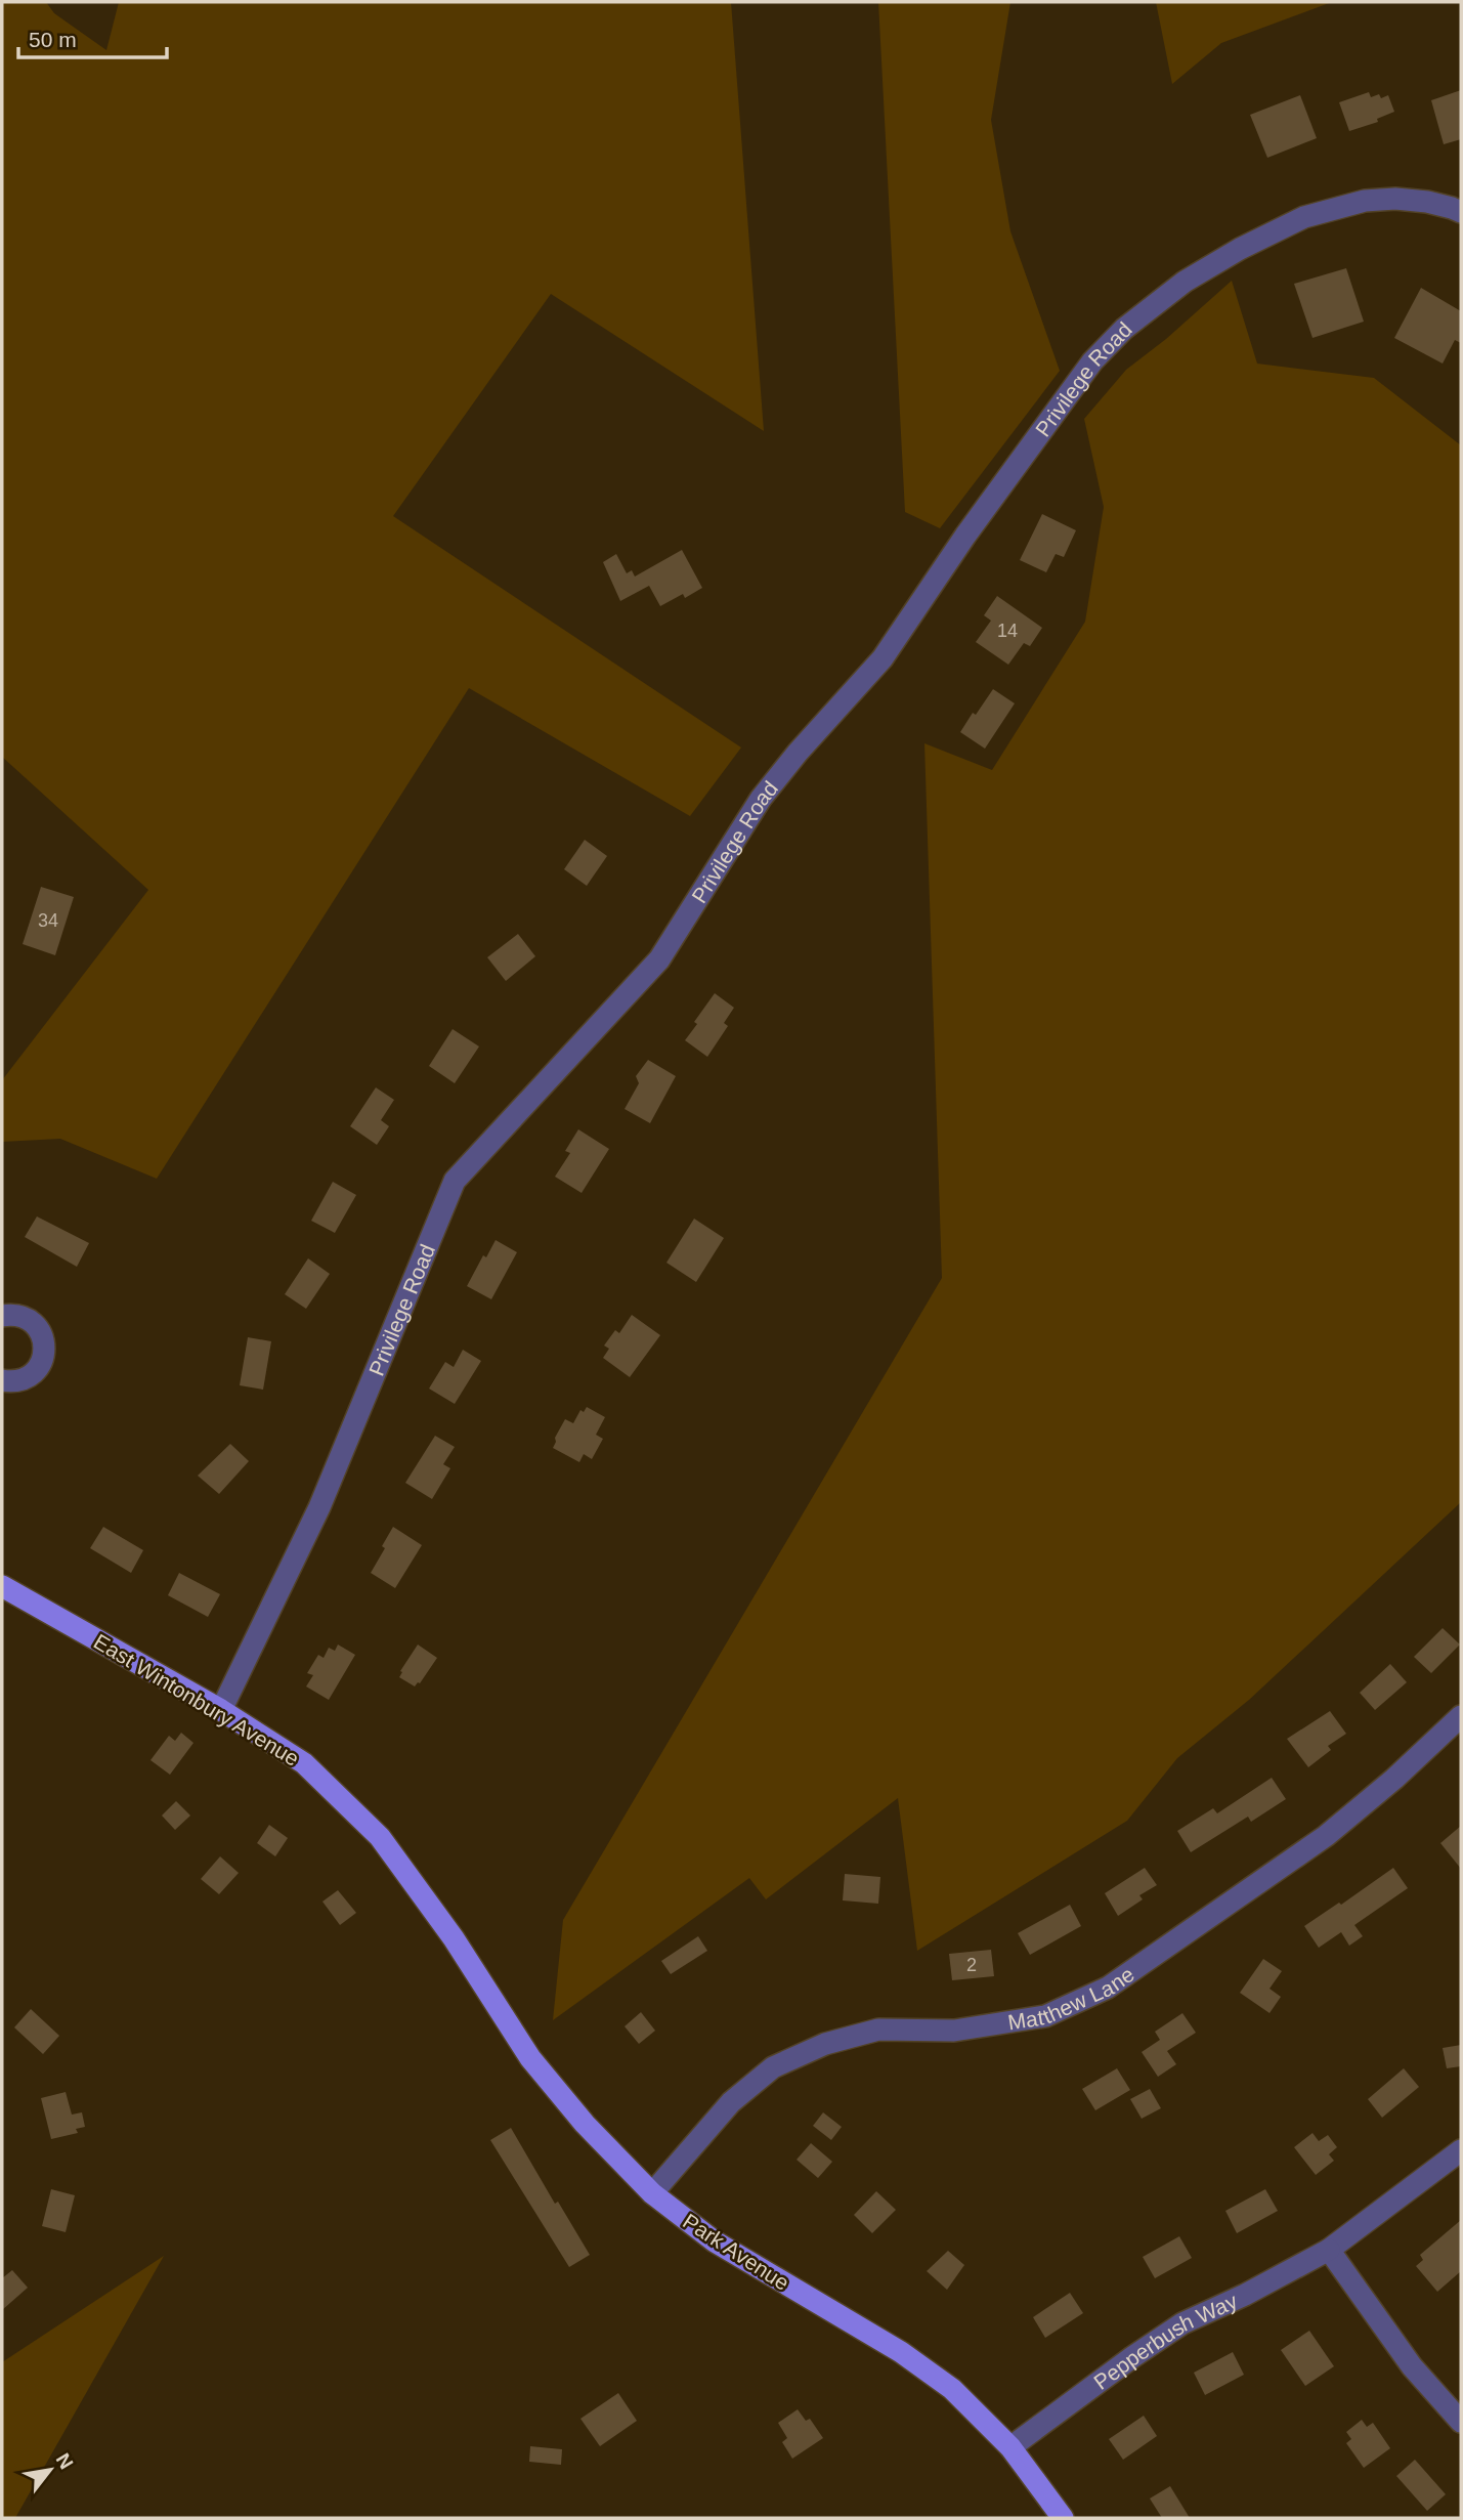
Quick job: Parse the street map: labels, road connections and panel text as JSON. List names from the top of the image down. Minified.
{"streets":{"main road":["East Wintonbury Avenue","Park Avenue"],"street":["Privilege Road","Matthew Lane","Pepperbush Way"]},"crossings":[["Privilege Road","East Wintonbury Avenue"],["East Wintonbury Avenue","Park Avenue"],["Matthew Lane","Park Avenue"],["Park Avenue","Pepperbush Way"]],"house_numbers":["14","34","2"],"scale_bar":"50 m","north":"top right"}
